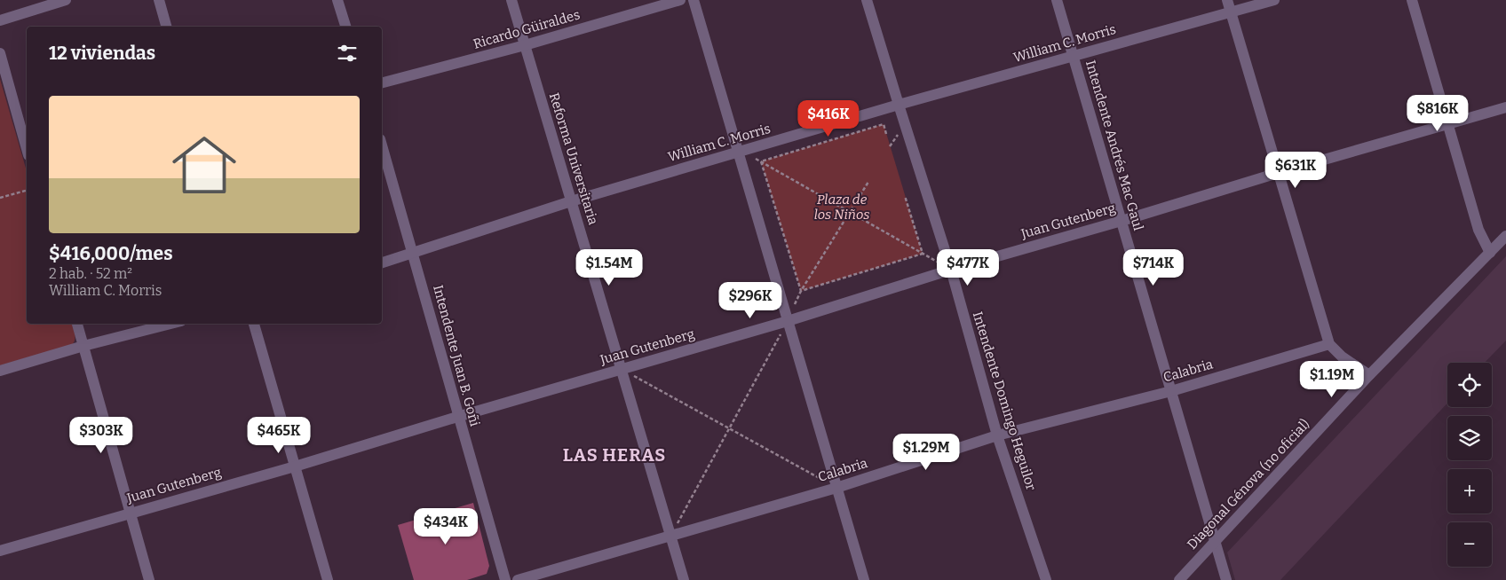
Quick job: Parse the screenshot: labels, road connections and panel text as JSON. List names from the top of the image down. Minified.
{"streets":{"street":["Ricardo Güiraldes","William C. Morris","Intendente Andrés Mac Gaul","Reforma Universitaria","Juan Gutenberg","Intendente Juan B. Goñi","Calabria","Intendente Domingo Heguilor","Diagonal Génova (no oficial)"]},"crossings":[["Ricardo Güiraldes","Reforma Universitaria"],["William C. Morris","Intendente Andrés Mac Gaul"],["William C. Morris","Reforma Universitaria"],["William C. Morris","Intendente Juan B. Goñi"],["William C. Morris","Intendente Domingo Heguilor"],["Intendente Andrés Mac Gaul","Juan Gutenberg"],["Intendente Andrés Mac Gaul","Calabria"],["Intendente Andrés Mac Gaul","Diagonal Génova (no oficial)"],["Reforma Universitaria","Juan Gutenberg"],["Reforma Universitaria","Calabria"],["Juan Gutenberg","Intendente Juan B. Goñi"],["Juan Gutenberg","Intendente Domingo Heguilor"],["Calabria","Intendente Domingo Heguilor"]],"districts":["LAS HERAS"],"parks":["Plaza de los Niños"],"page":{"heading":"12 viviendas","list":[{"name":"$416,000/mes","note":"2 hab. · 52 m² · William C. Morris"}],"price":["$816K","$416K","$631K","$1.54M","$477K","$714K","$296K","$1.19M","$303K","$465K","$1.29M","$434K"],"map_buttons":["+","−"]}}
